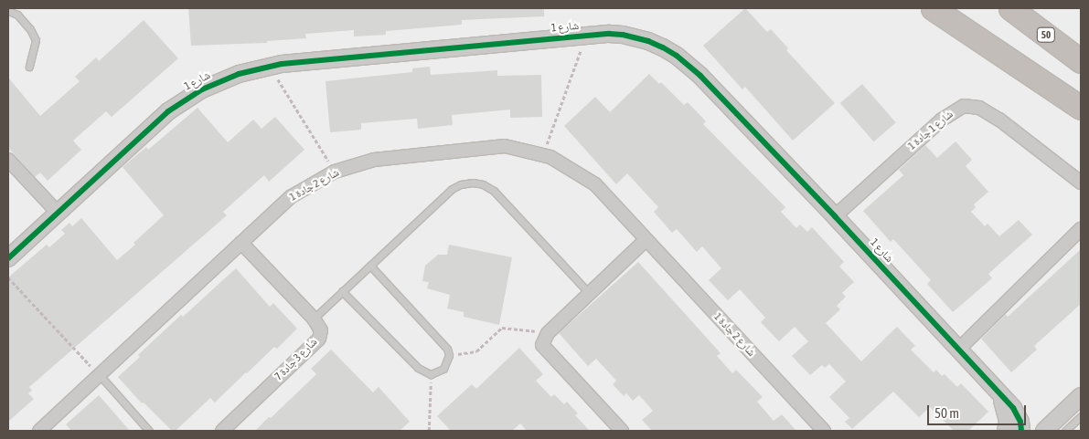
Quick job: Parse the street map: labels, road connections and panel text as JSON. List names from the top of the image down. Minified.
{"streets":{"highway":["50"],"street":["شارع 1","شارع 1 جادة 1","شارع 2 جادة 1","شارع 3 جادة 7"]},"crossings":[["شارع 1","شارع 1 جادة 1"],["شارع 2 جادة 1","شارع 3 جادة 7"]],"scale_bar":"50 m"}
